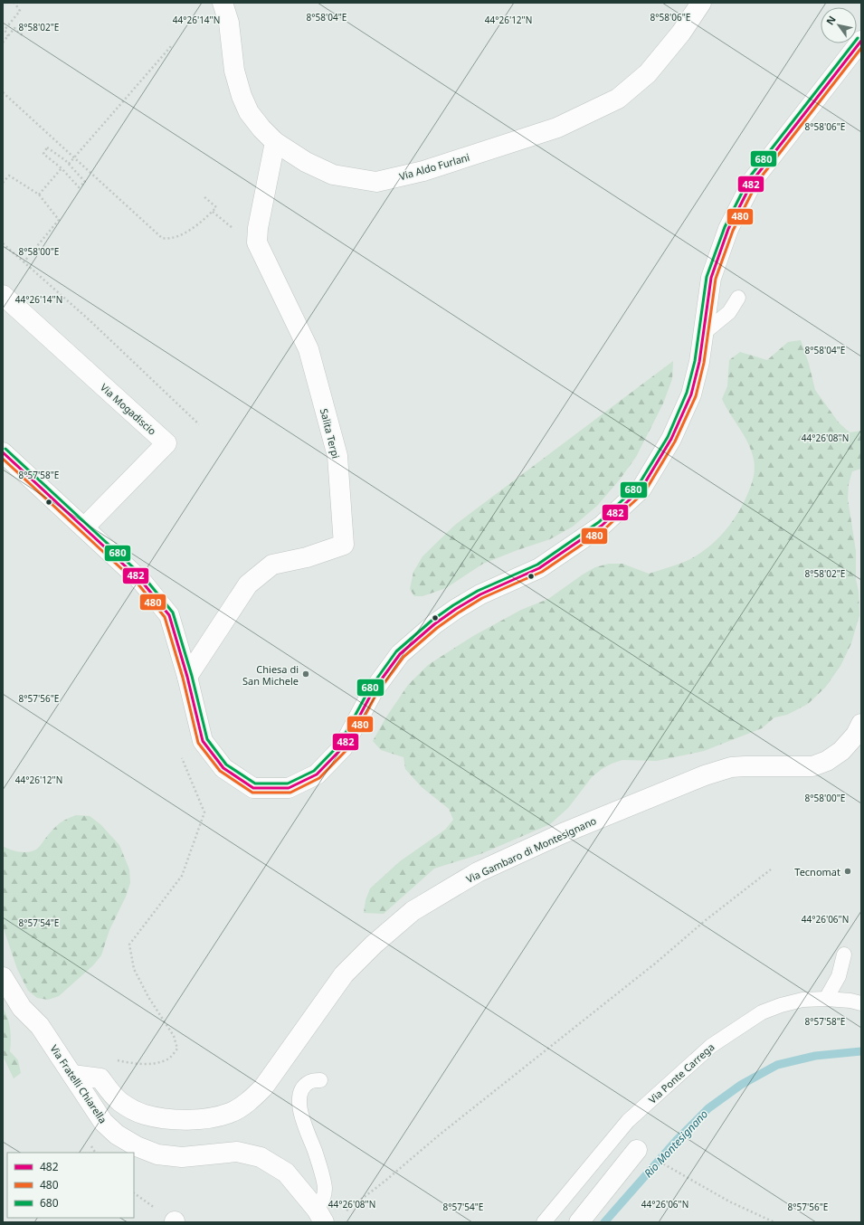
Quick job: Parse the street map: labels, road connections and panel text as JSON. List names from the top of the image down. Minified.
{"streets":{"street":["Via Aldo Furlani","Via Mogadiscio","Salita Terpi","Via Gambaro di Montesignano","Via Fratelli Chiarella"],"lane":["Via Ponte Carrega"]},"crossings":[["Via Aldo Furlani","Salita Terpi"],["Via Gambaro di Montesignano","Via Fratelli Chiarella"]],"water":["Rio Montesignano"],"places":["Chiesa di San Michele","Tecnomat"],"lines":["transit line 680","transit line 482","transit line 480"],"legend":["482","480","680"],"north":"top left","coordinates":["8°58'04\"E","8°58'06\"E","44°26'14\"N","44°26'12\"N","8°58'02\"E","8°58'00\"E","44°26'08\"N","8°57'58\"E","8°57'56\"E","44°26'06\"N","8°57'54\"E"]}
